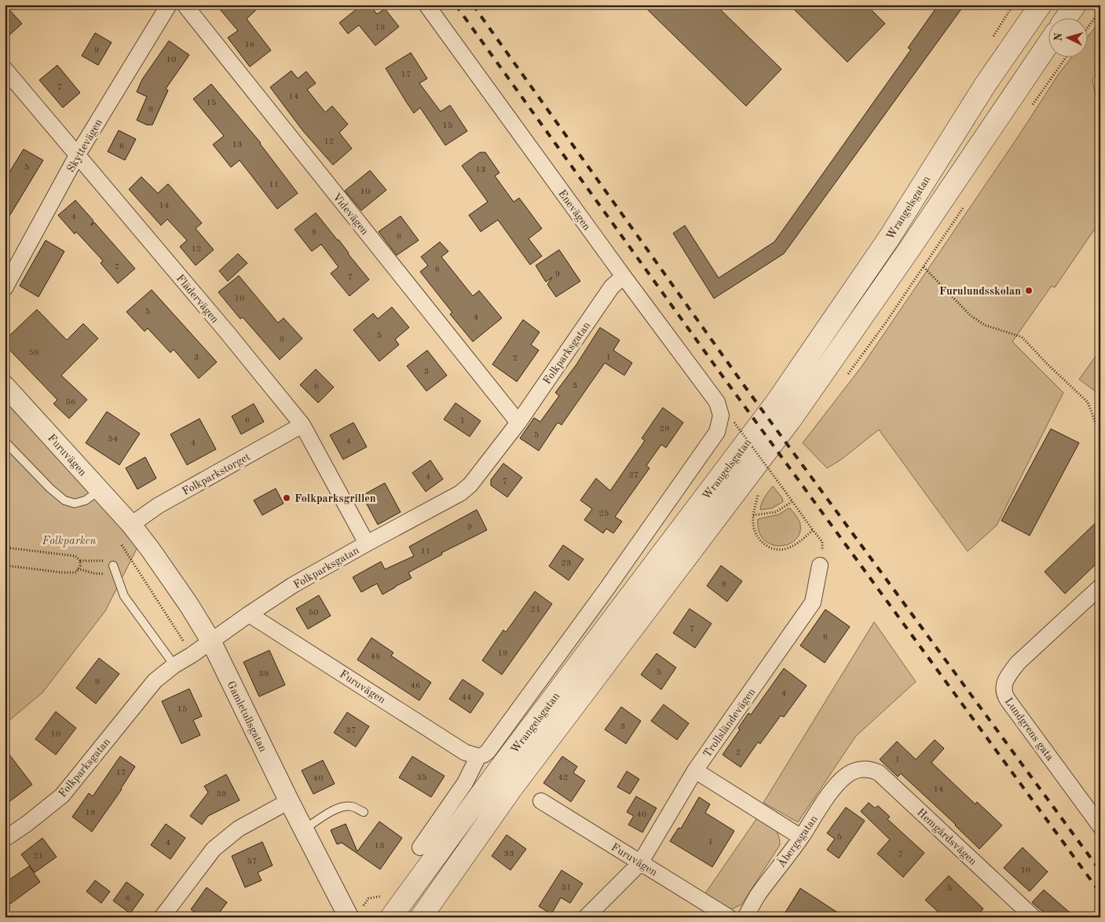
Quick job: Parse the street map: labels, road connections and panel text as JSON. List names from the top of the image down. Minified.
{"streets":{"main road":["Wrangelsgatan"],"street":["Skyttevägen","Enevägen","Videvägen","Flädervägen","Folkparksgatan","Furuvägen","Folkparkstorget","Gamletullsgatan","Trollsländevägen","Lundgrens gata","Hemgårdsvägen","Åbergsgatan"]},"crossings":[["Skyttevägen","Flädervägen"],["Wrangelsgatan","Enevägen"],["Wrangelsgatan","Furuvägen"],["Enevägen","Folkparksgatan"],["Videvägen","Folkparksgatan"],["Flädervägen","Folkparksgatan"],["Flädervägen","Folkparkstorget"],["Folkparksgatan","Furuvägen"],["Folkparksgatan","Gamletullsgatan"],["Furuvägen","Folkparkstorget"],["Furuvägen","Gamletullsgatan"],["Furuvägen","Trollsländevägen"],["Folkparkstorget","Gamletullsgatan"],["Hemgårdsvägen","Åbergsgatan"]],"parks":["Folkparken"],"places":["Furulundsskolan","Folkparksgrillen"],"house_numbers":["19","16","9","10","17","7","14","15","8","15","12","13","6","5","13","11","10","14","4","9","8","12","7","6","9","7","10","5","4","5","8","58","3","1","2","3","3","6","56","6","1","29","5","54","4","4","27","4","7","25","9","11","23","9","21","50","7","6","19","48","5","39","8","46","4","44","15","3","37","10","2","1","17","35","42","40","14","59","19","40","5","1","4","13","33","7","21","57","10","31","5","6"],"north":"left"}
